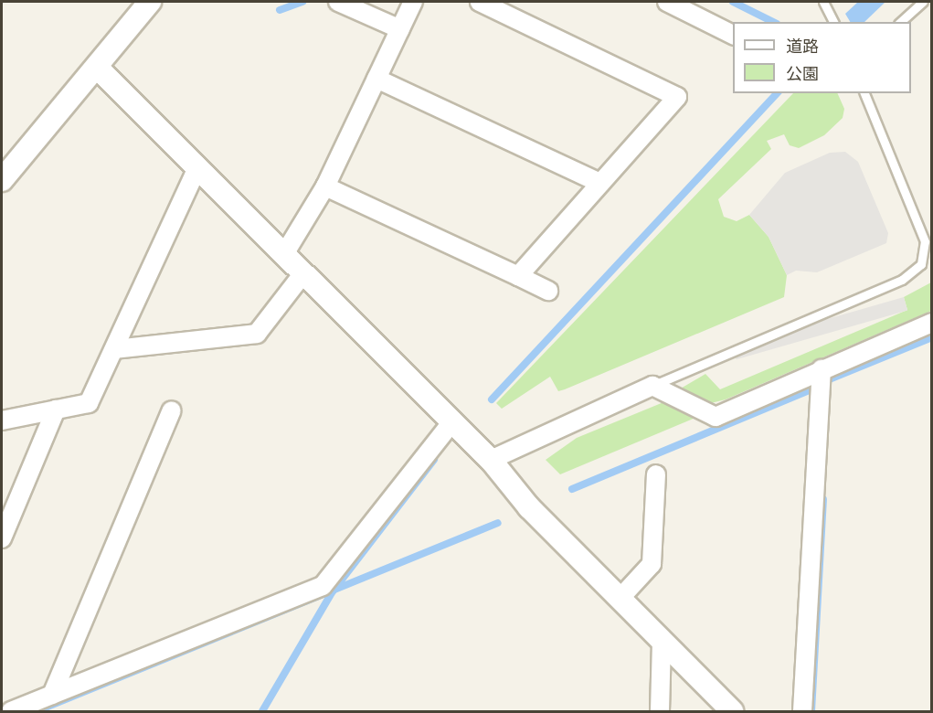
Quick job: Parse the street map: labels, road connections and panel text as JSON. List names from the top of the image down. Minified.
{"legend":["道路","公園"]}
